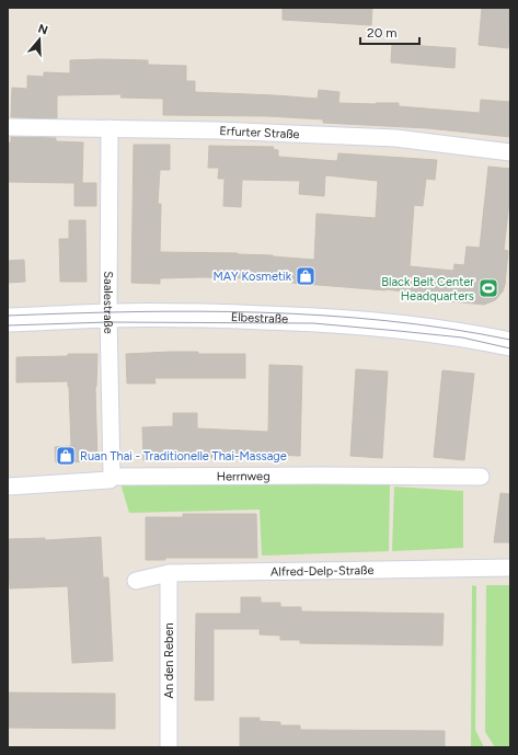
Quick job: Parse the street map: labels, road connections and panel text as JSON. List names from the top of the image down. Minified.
{"streets":{"main road":["Elbestraße"],"street":["Erfurter Straße","Saalestraße","Herrnweg","Alfred-Delp-Straße","An den Reben"]},"crossings":[["Erfurter Straße","Saalestraße"],["Saalestraße","Elbestraße"],["Saalestraße","Herrnweg"],["Alfred-Delp-Straße","An den Reben"]],"places":{"shop":["MAY Kosmetik","Ruan Thai - Traditionelle Thai-Massage"],"sports":["Black Belt Center Headquarters"]},"scale_bar":"20 m","north":"top"}
